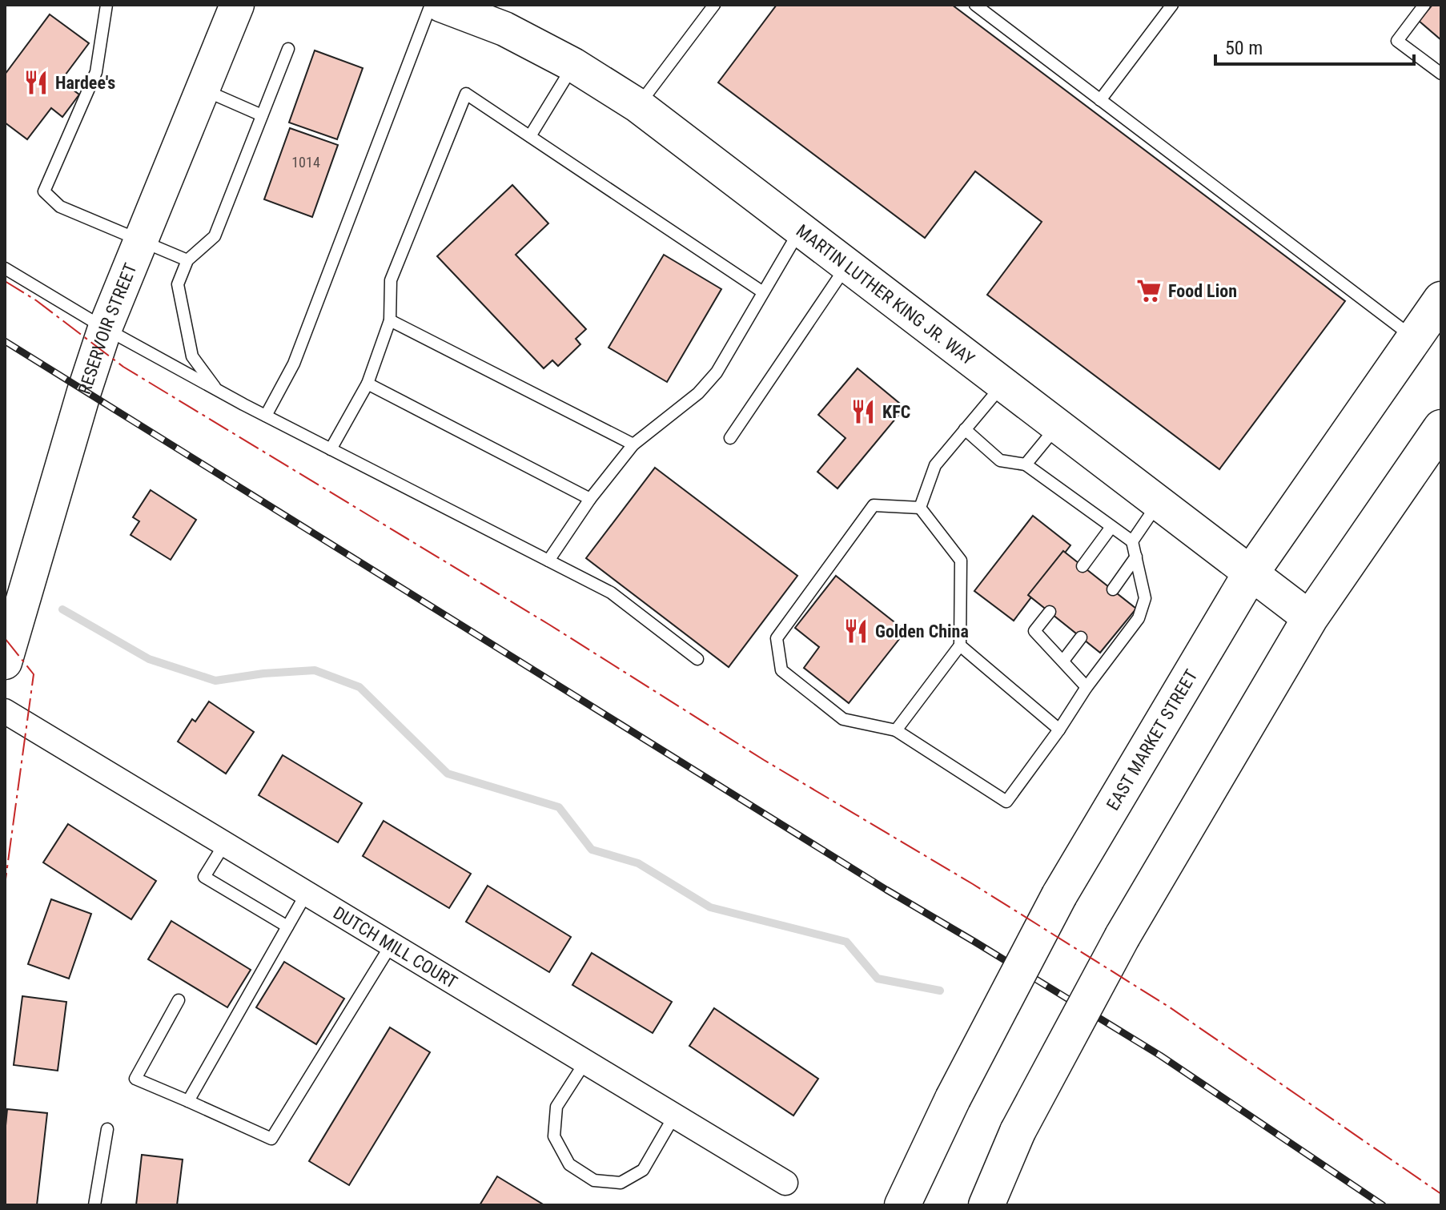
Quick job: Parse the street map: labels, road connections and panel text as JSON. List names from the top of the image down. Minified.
{"streets":{"main road":["MARTIN LUTHER KING JR. WAY","RESERVOIR STREET","EAST MARKET STREET"],"street":["DUTCH MILL COURT"]},"crossings":[["MARTIN LUTHER KING JR. WAY","EAST MARKET STREET"]],"places":{"restaurant":["Hardee's","KFC","Golden China"],"supermarket":["Food Lion"]},"house_numbers":["1014"],"scale_bar":"50 m"}
